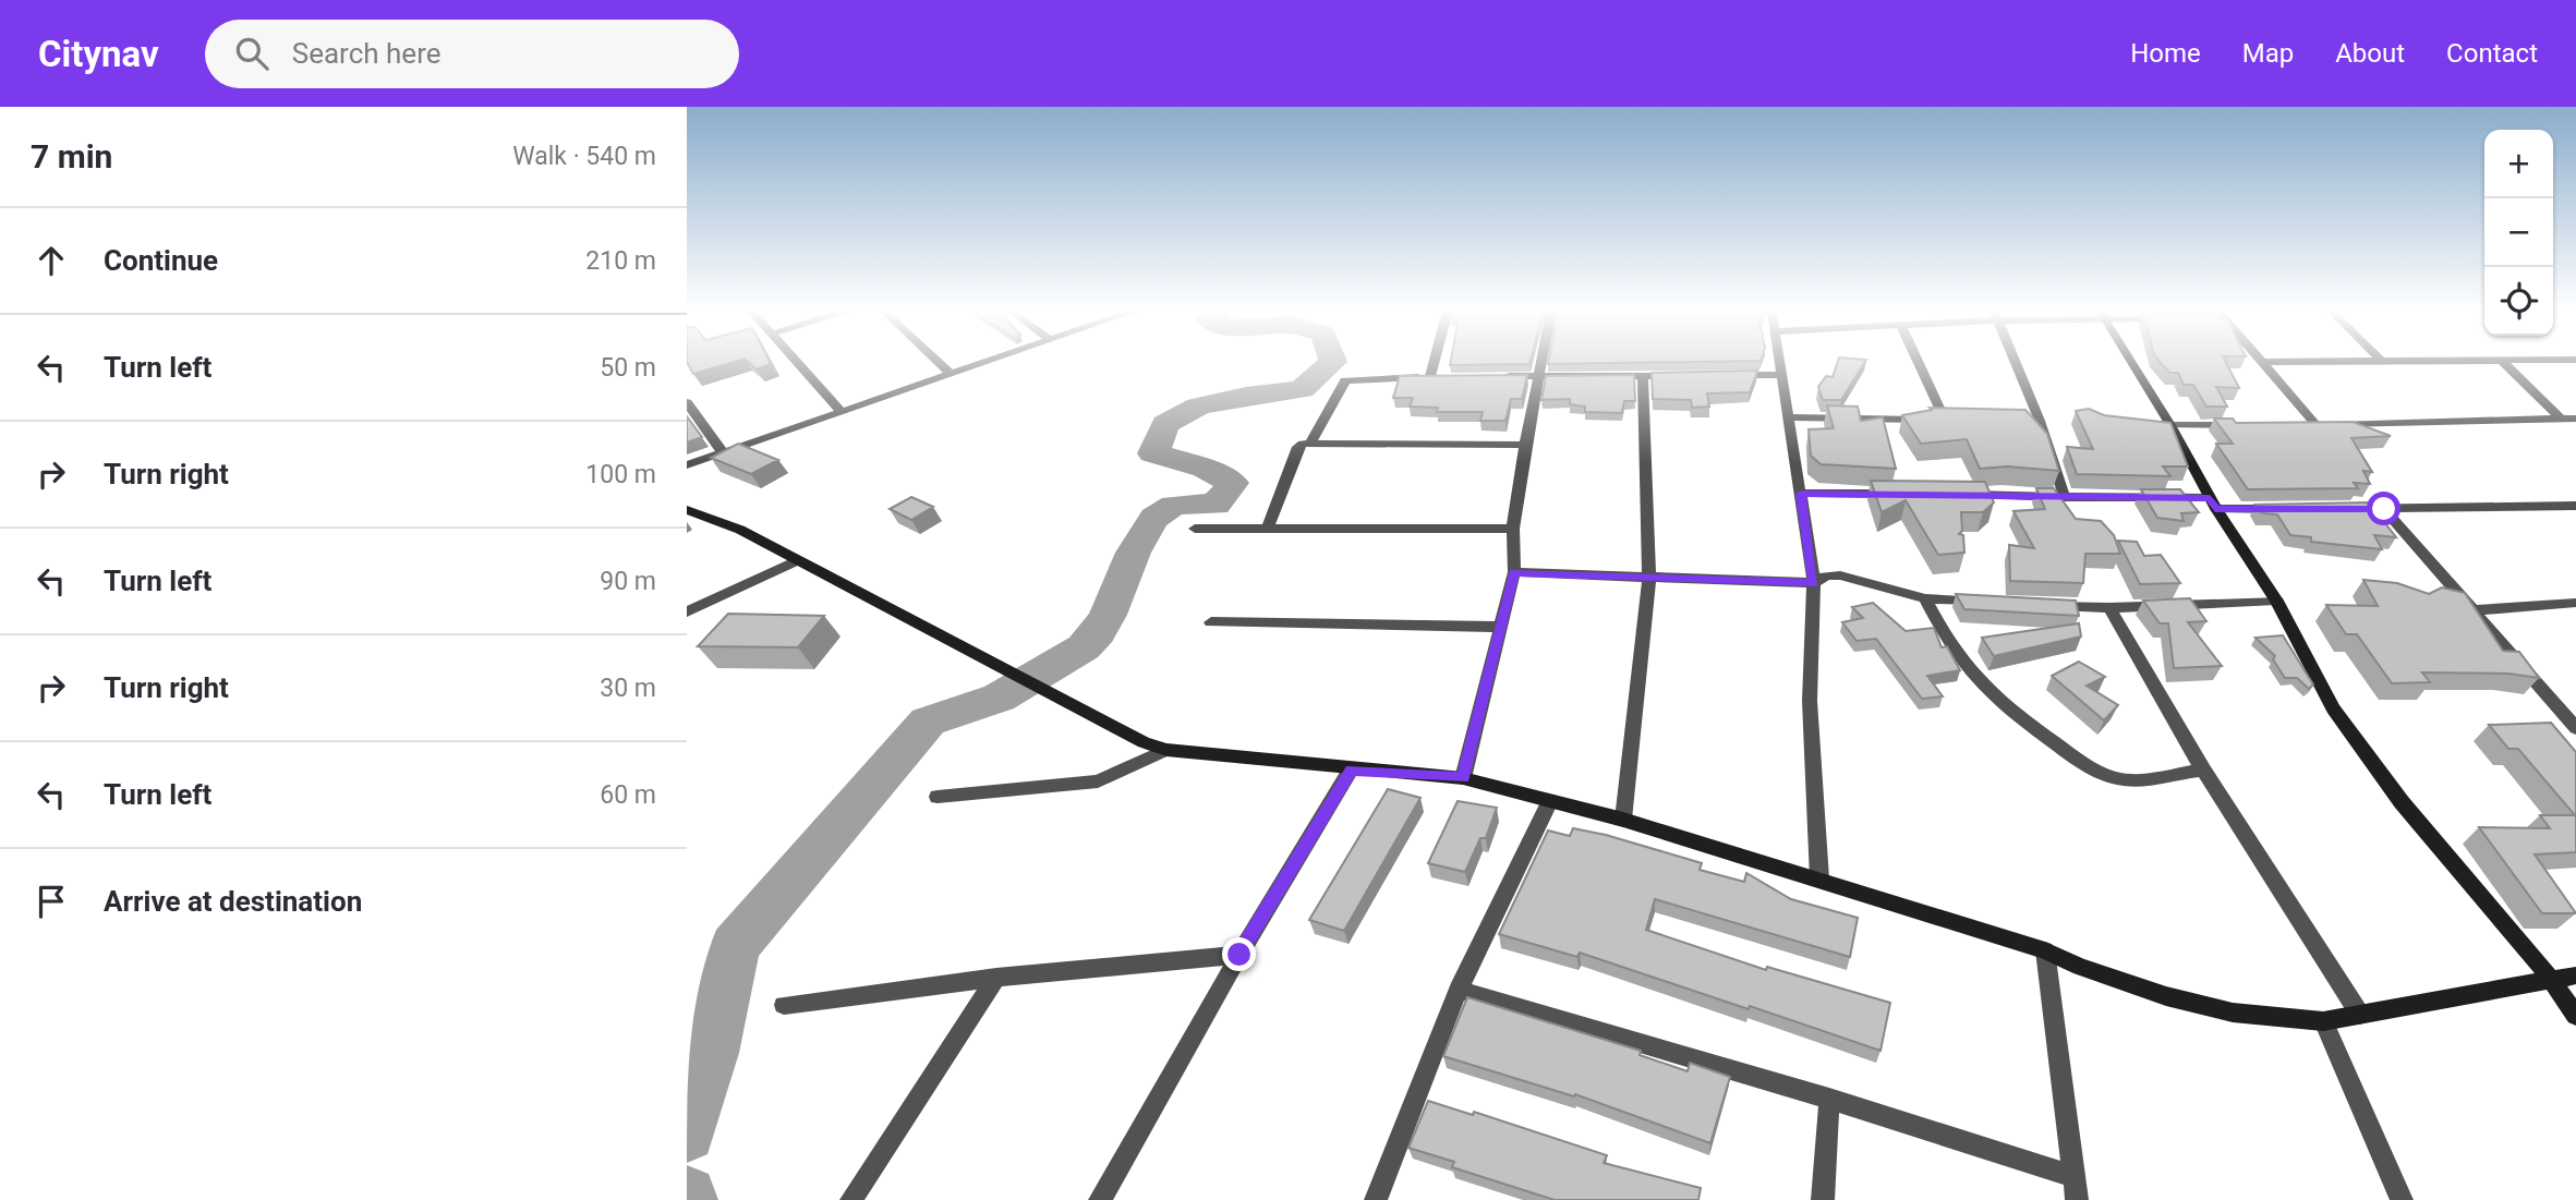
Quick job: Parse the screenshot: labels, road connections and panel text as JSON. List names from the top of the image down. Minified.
{"page":{"header":"Citynav","search":"Search here","nav":["Home","Map","About","Contact"],"heading":["7 min","Walk · 540 m"],"map_buttons":["+","−"],"list":[["Continue","210 m"],["Turn left","50 m"],["Turn right","100 m"],["Turn left","90 m"],["Turn right","30 m"],["Turn left","60 m"],"Arrive at destination"]}}
